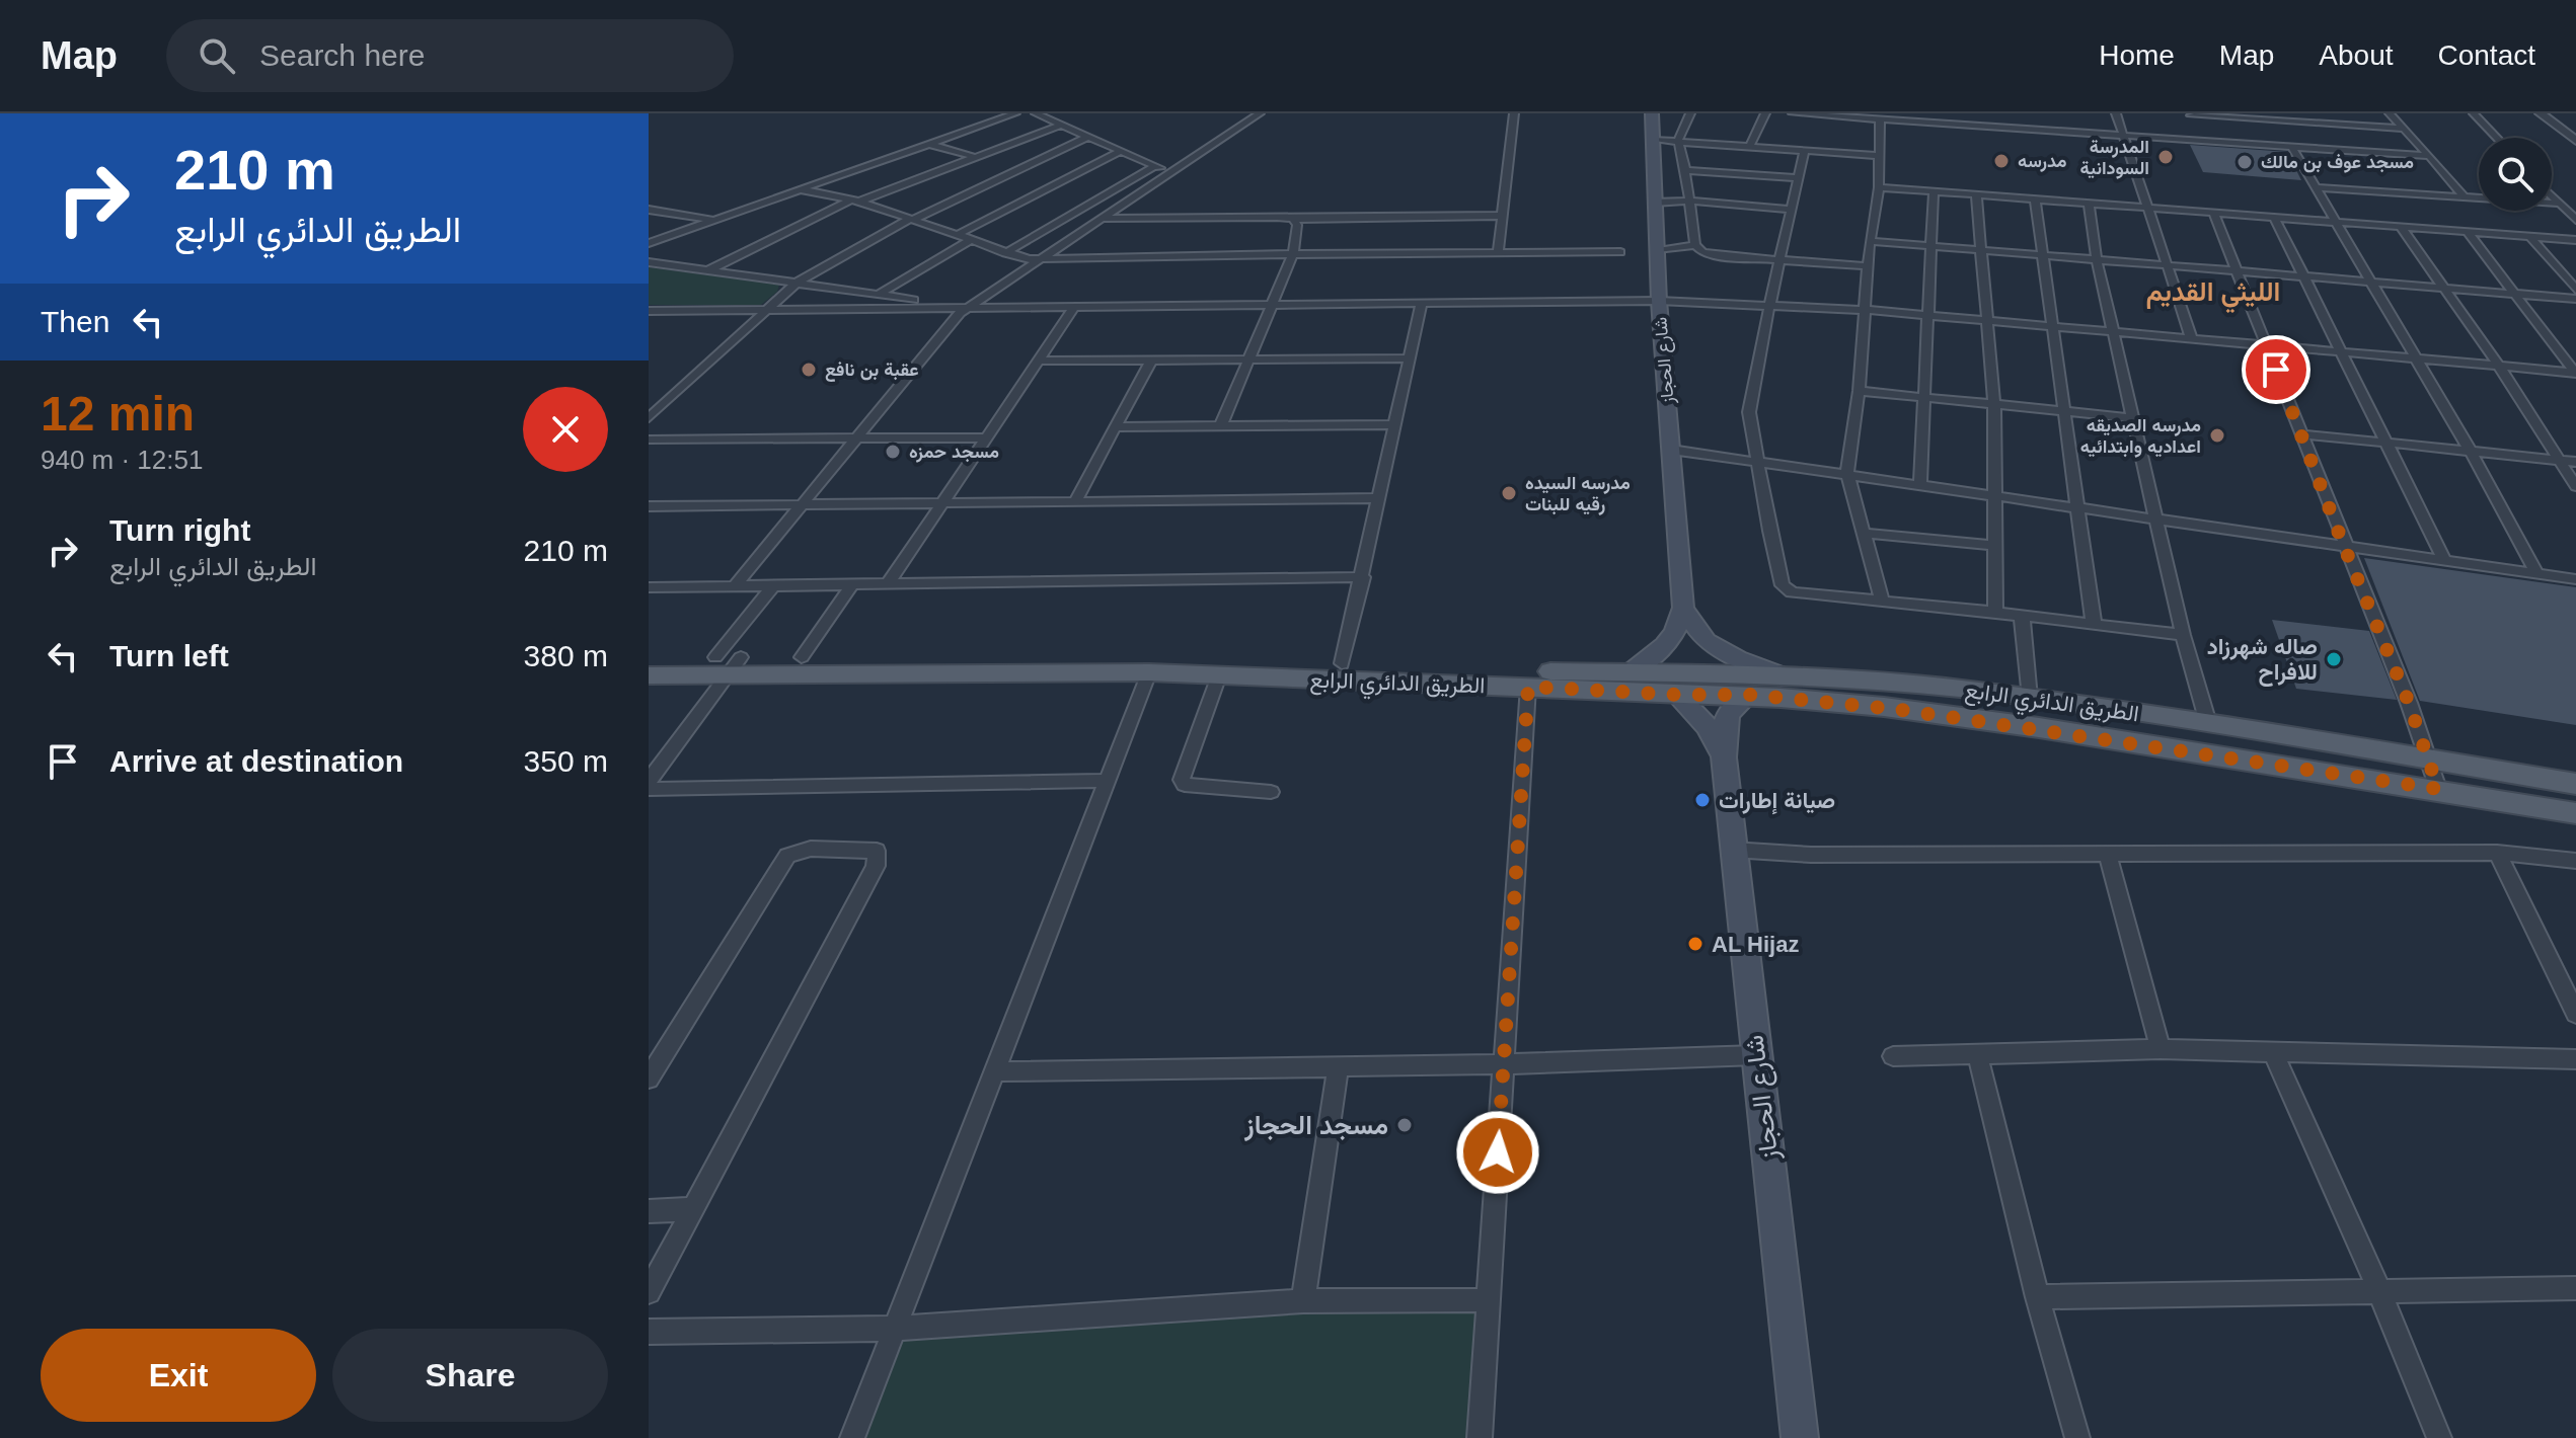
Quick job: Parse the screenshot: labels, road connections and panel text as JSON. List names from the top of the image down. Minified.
{"streets":{"main road":["شارع الحجاز","الطريق الدائري الرابع"]},"crossings":[["شارع الحجاز","الطريق الدائري الرابع"]],"districts":["الليثي القديم"],"places":["المدرسة السودانية","مدرسه","مسجد عوف بن مالك","عقبة بن نافع","مدرسه الصديقه اعداديه وابتدائيه","مسجد حمزه","مدرسه السيده رقيه للبنات","صاله شهرزاد للافراح","صيانة إطارات","AL Hijaz","مسجد الحجاز"],"page":{"header":"Map","search":"Search here","nav":["Home","Map","About","Contact"],"turn":["210 m","الطريق الدائري الرابع"],"then":"Then","heading":["12 min","940 m · 12:51"],"list":[{"name":"Turn right","note":"الطريق الدائري الرابع","value":"210 m"},{"name":"Turn left","value":"380 m"},{"name":"Arrive at destination","value":"350 m"}],"buttons":["Exit","Share"]}}
